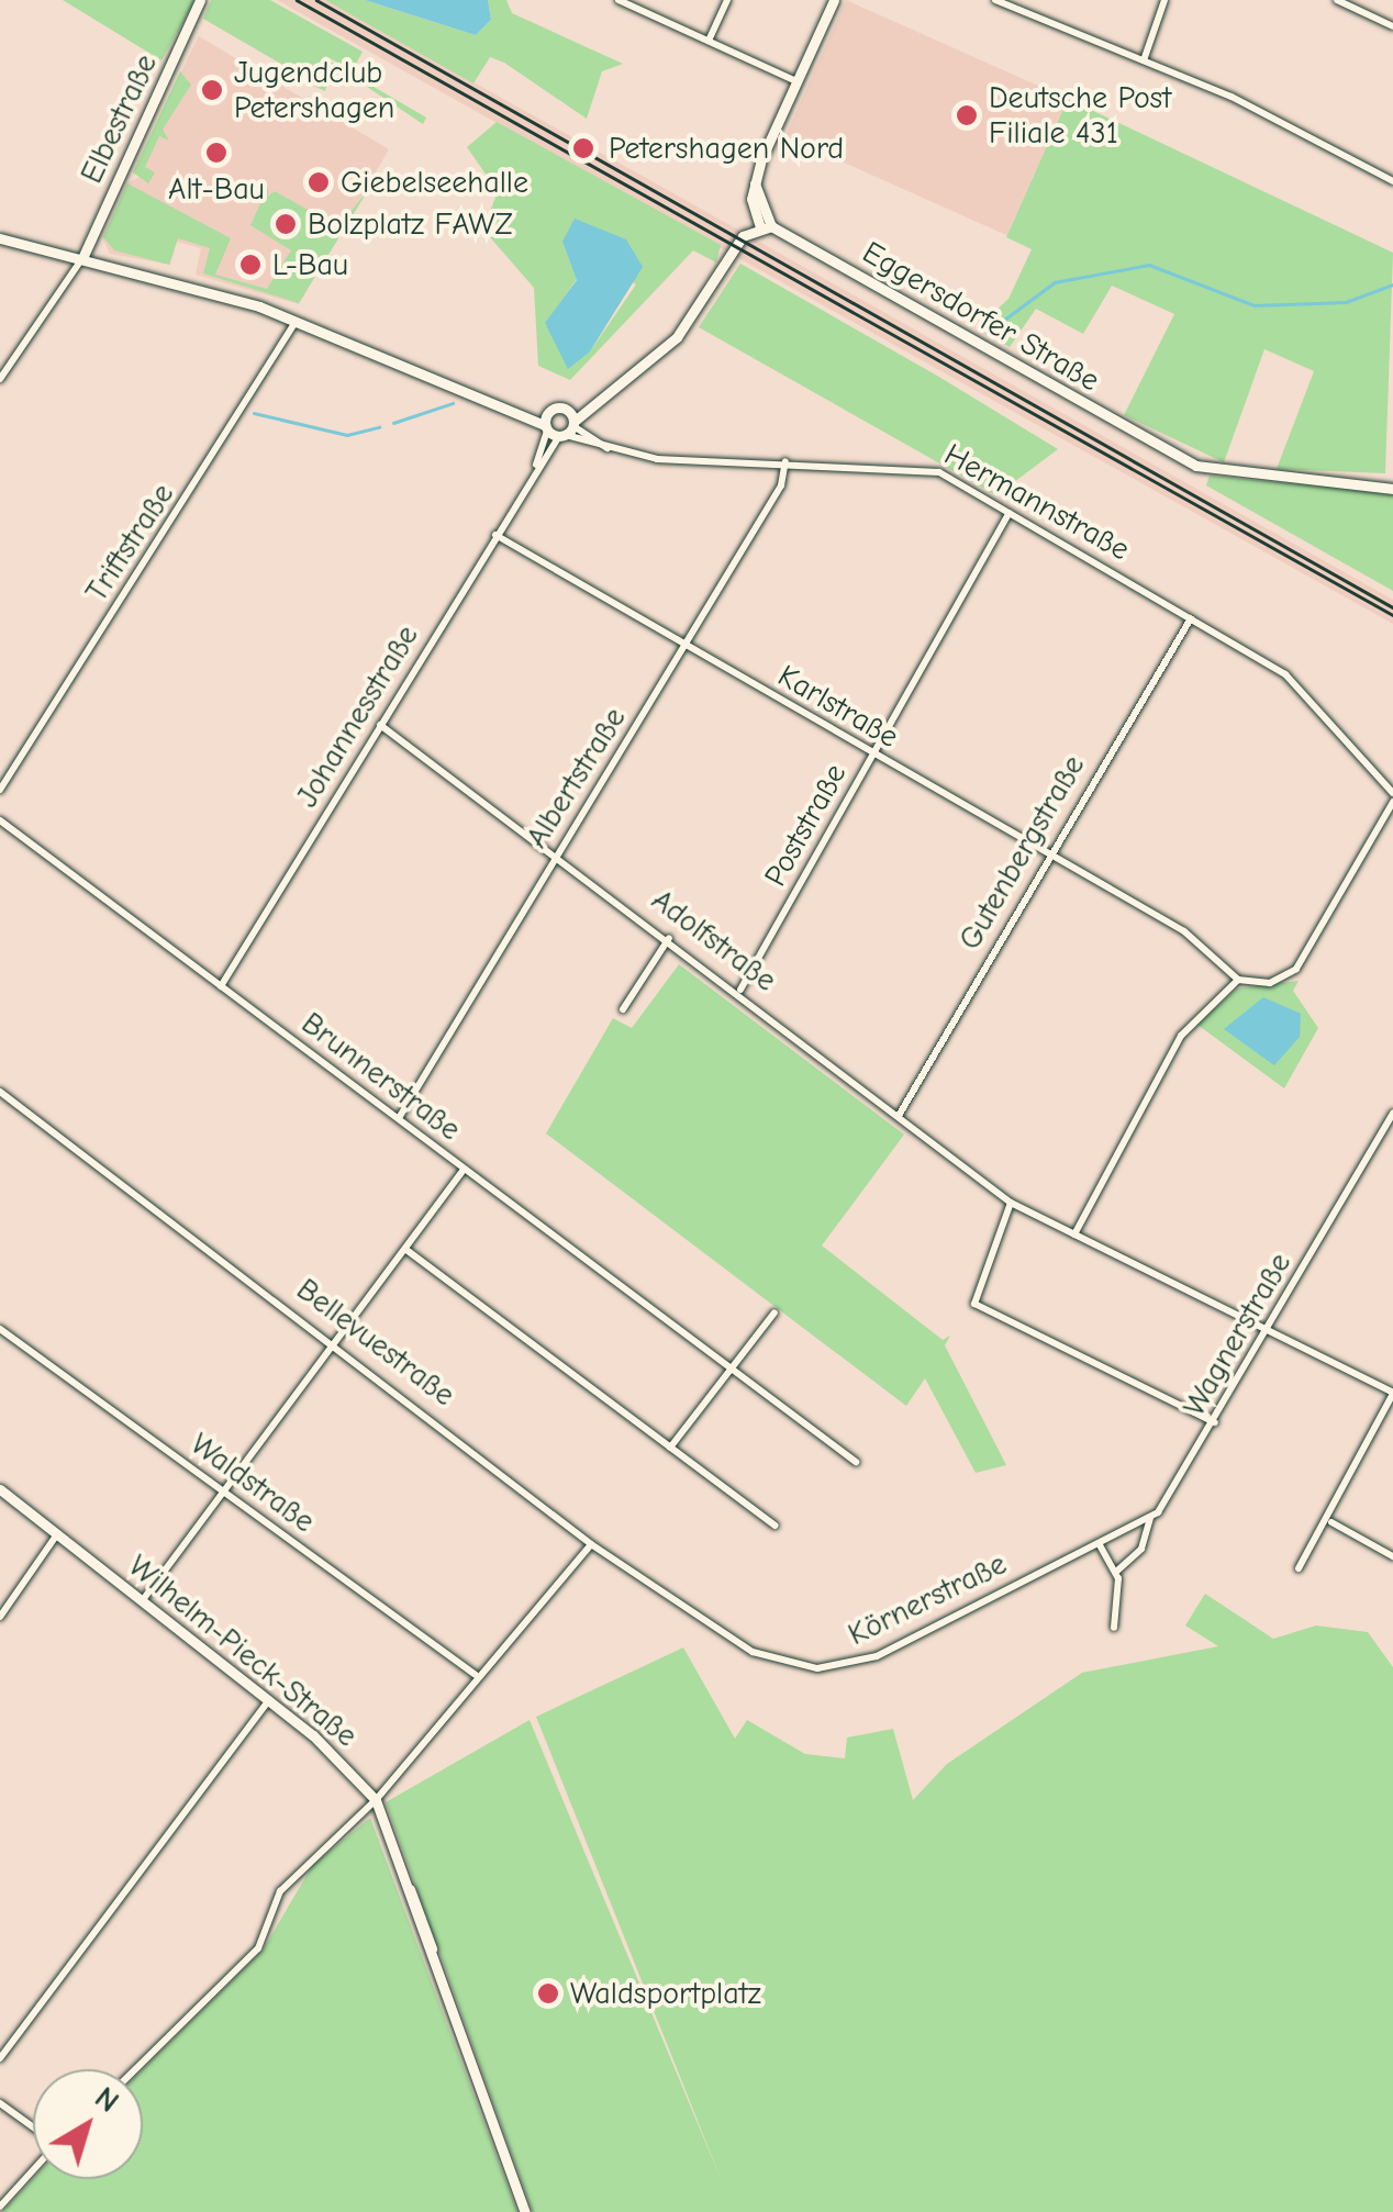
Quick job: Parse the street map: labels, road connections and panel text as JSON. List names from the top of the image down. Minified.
{"streets":{"street":["Elbestraße","Eggersdorfer Straße","Hermannstraße","Triftstraße","Karlstraße","Johannesstraße","Albertstraße","Poststraße","Gutenbergstraße","Adolfstraße","Brunnerstraße","Wagnerstraße","Bellevuestraße","Waldstraße","Körnerstraße","Wilhelm-Pieck-Straße"]},"crossings":[["Hermannstraße","Johannesstraße"],["Hermannstraße","Albertstraße"],["Hermannstraße","Poststraße"],["Hermannstraße","Gutenbergstraße"],["Karlstraße","Johannesstraße"],["Karlstraße","Albertstraße"],["Karlstraße","Poststraße"],["Karlstraße","Gutenbergstraße"],["Johannesstraße","Adolfstraße"],["Johannesstraße","Brunnerstraße"],["Albertstraße","Adolfstraße"],["Albertstraße","Brunnerstraße"],["Poststraße","Adolfstraße"],["Gutenbergstraße","Adolfstraße"],["Adolfstraße","Wagnerstraße"],["Wagnerstraße","Körnerstraße"],["Bellevuestraße","Körnerstraße"]],"places":["Jugendclub Petershagen","Deutsche Post Filiale 431","Petershagen Nord","Alt-Bau","Giebelseehalle","Bolzplatz FAWZ","L-Bau","Waldsportplatz"],"north":"top right"}
